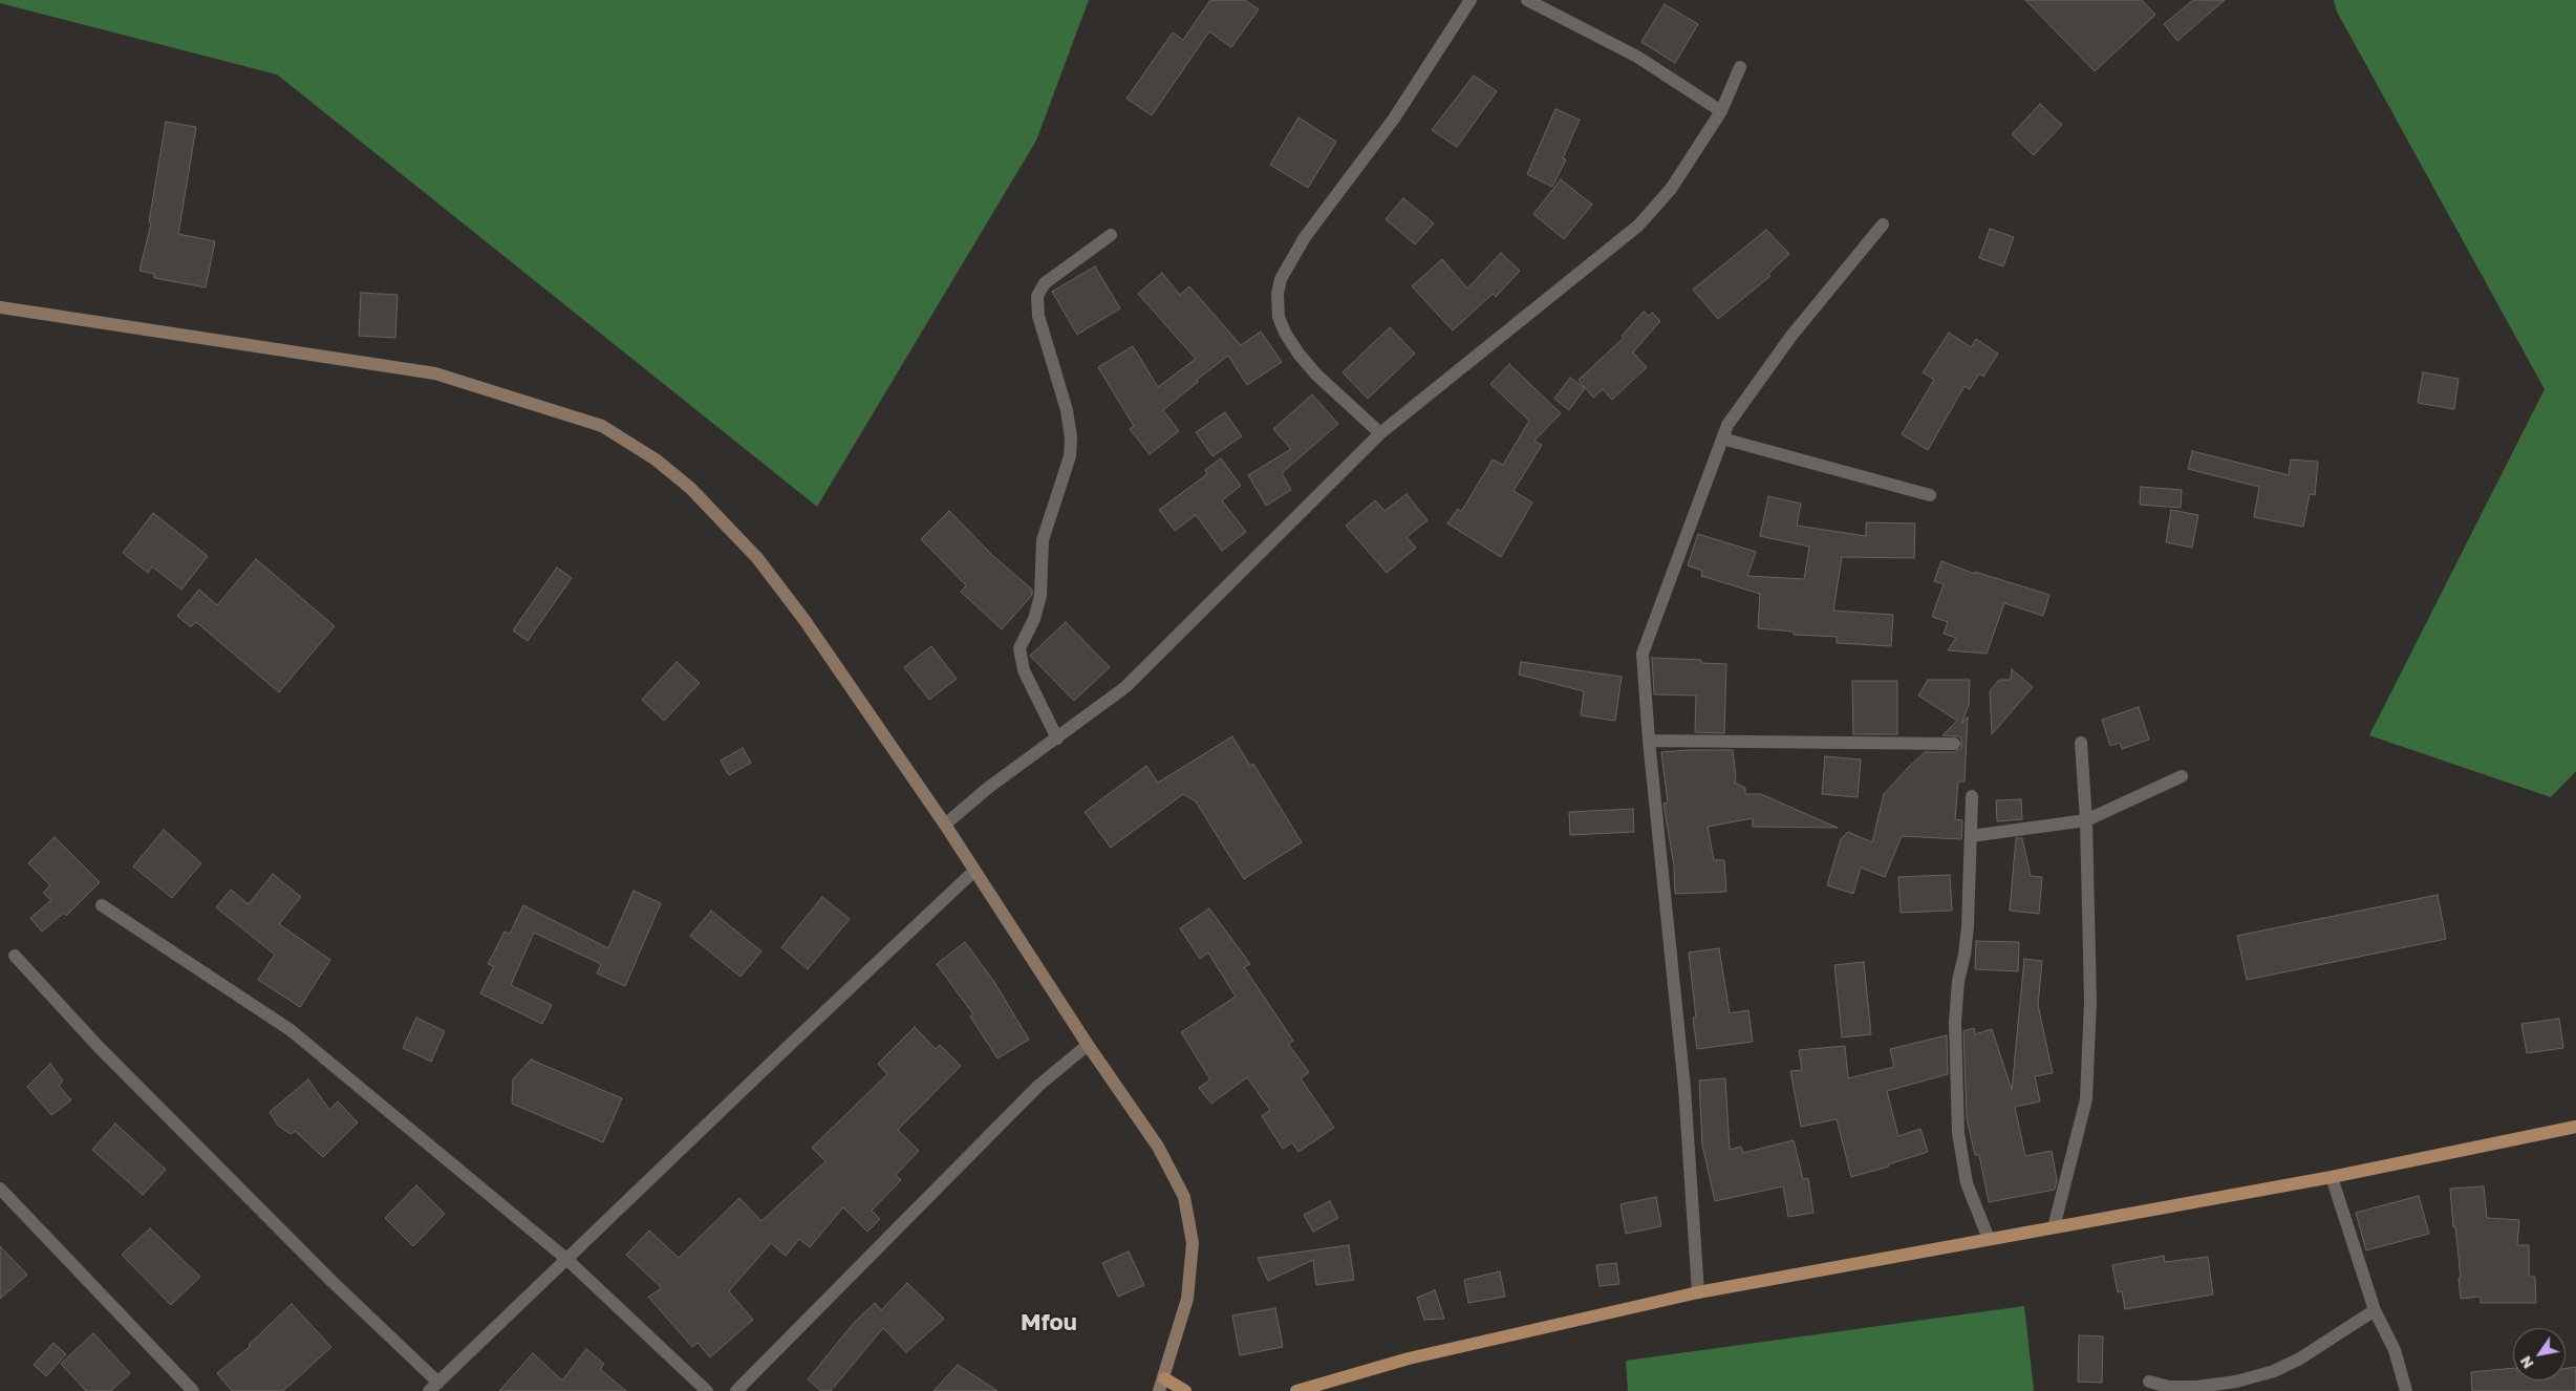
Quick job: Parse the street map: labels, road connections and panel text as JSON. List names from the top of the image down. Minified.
{"districts":["Mfou"],"north":"bottom left"}
